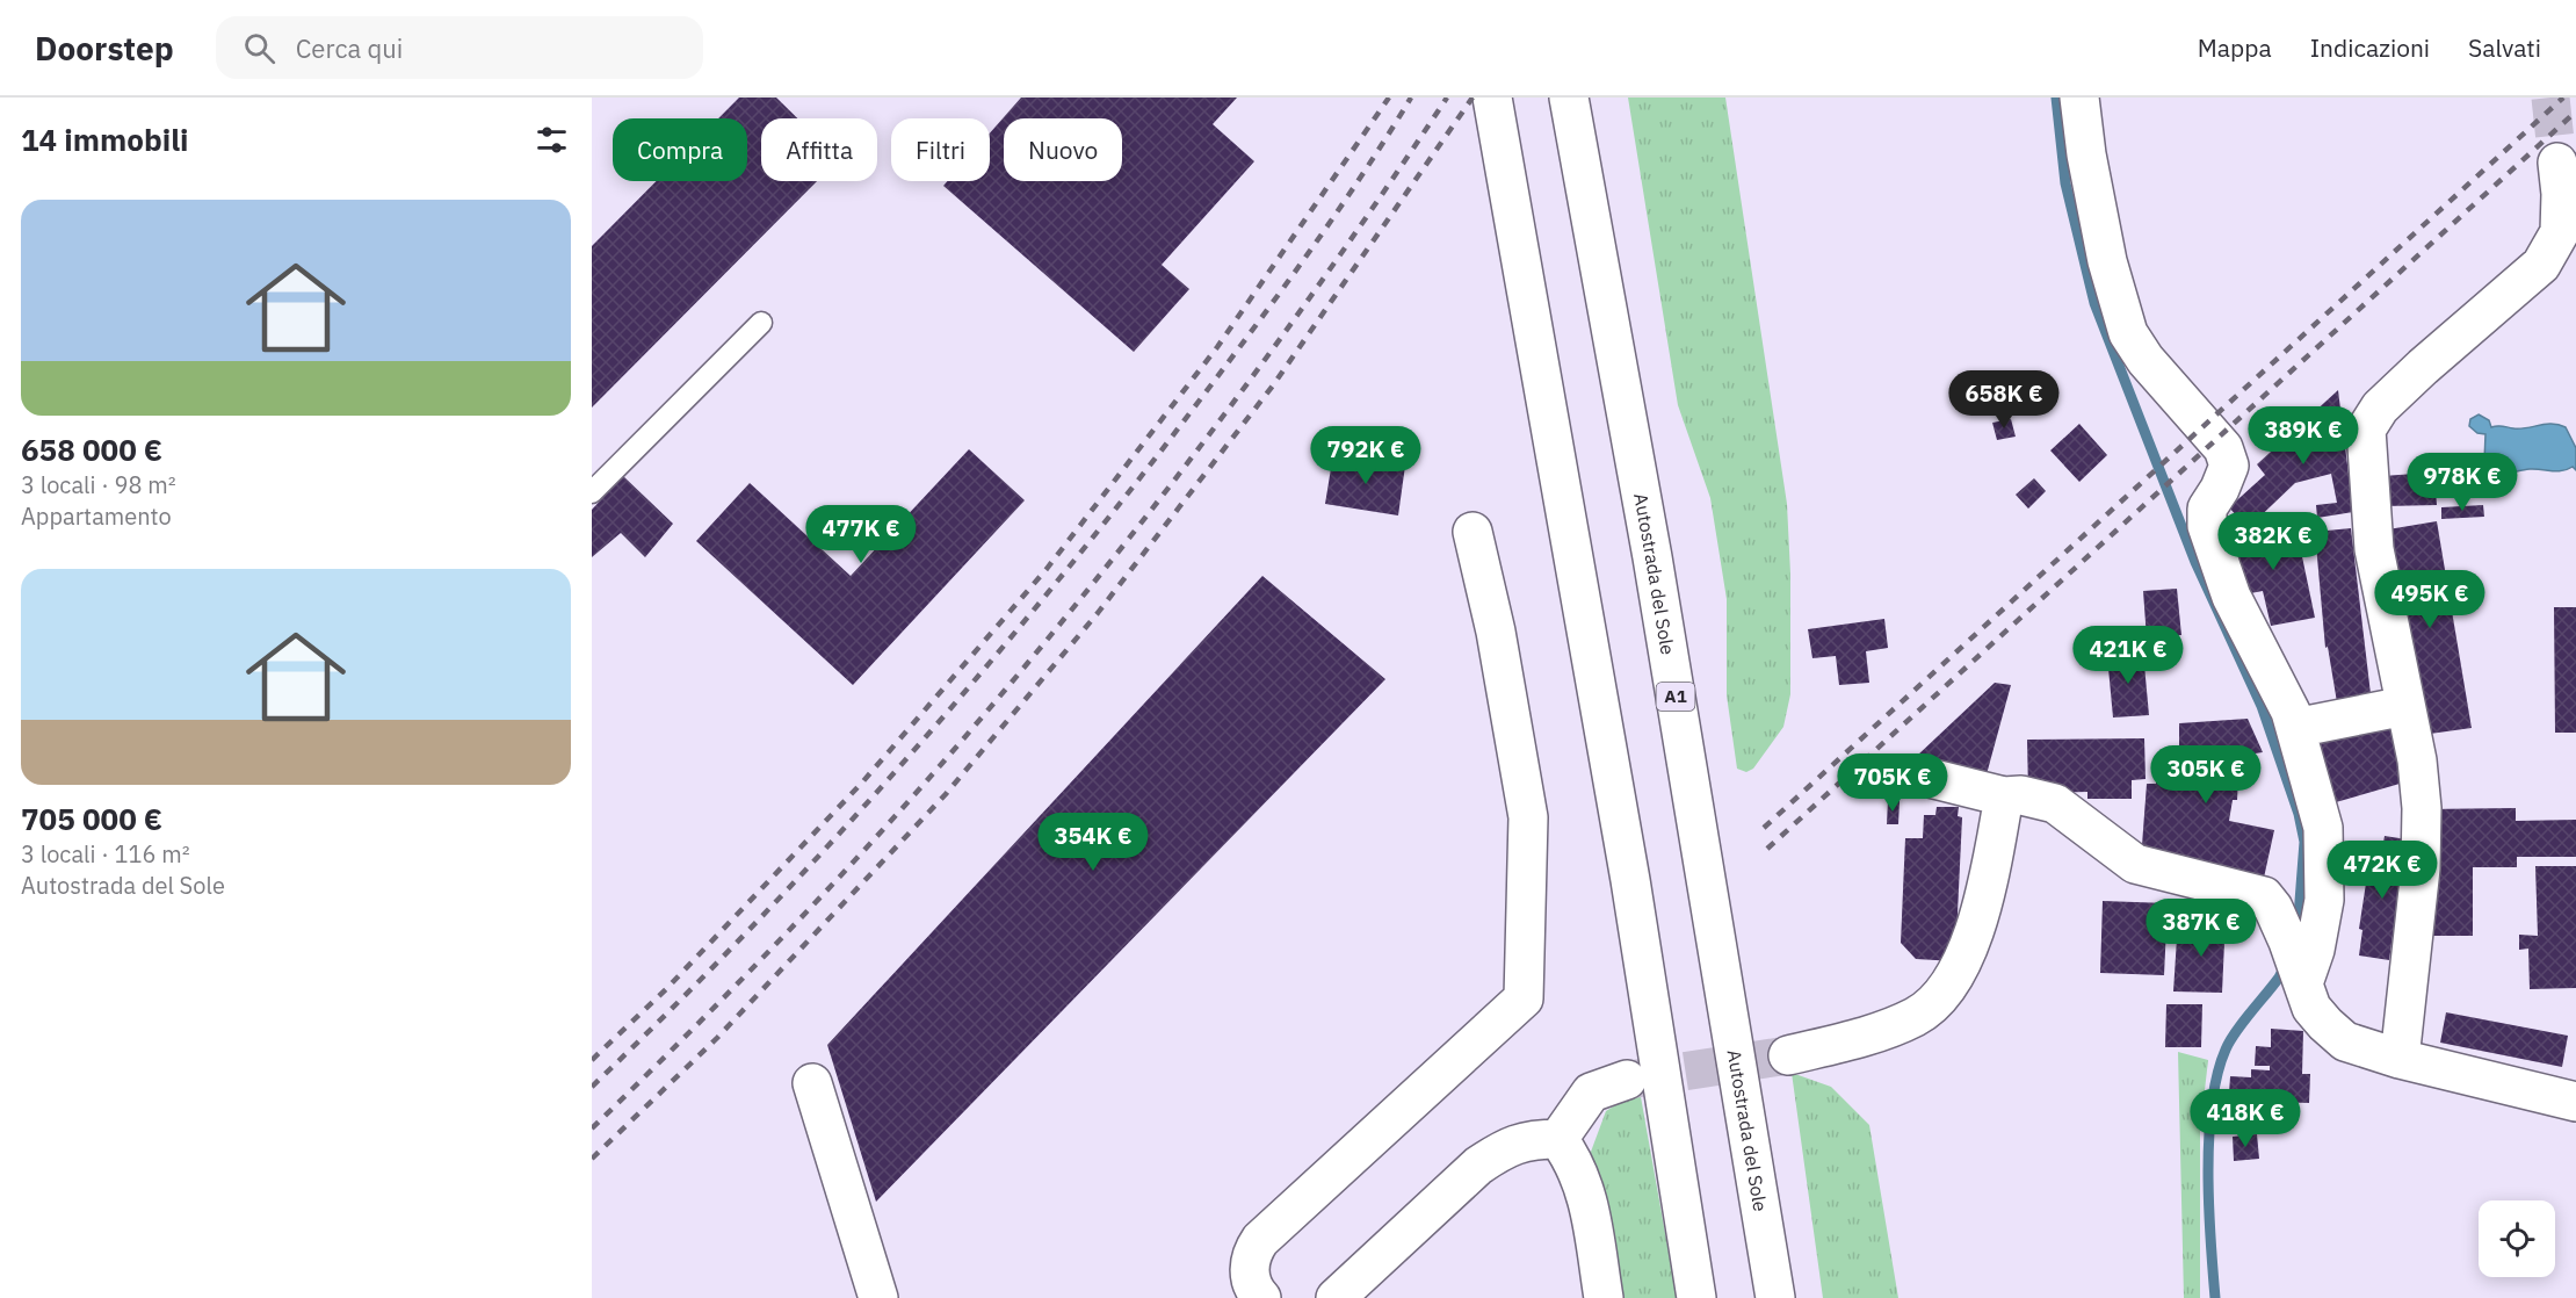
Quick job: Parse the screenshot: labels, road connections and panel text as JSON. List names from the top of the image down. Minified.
{"streets":{"main road":["Autostrada del Sole","A1"]},"page":{"header":"Doorstep","search":"Cerca qui","nav":["Mappa","Indicazioni","Salvati"],"heading":"14 immobili","chip":["Compra","Affitta","Filtri","Nuovo"],"list":[{"name":"658 000 €","note":"3 locali · 98 m² · Appartamento"},{"name":"705 000 €","note":"3 locali · 116 m² · Autostrada del Sole"}],"price":["658K €","389K €","792K €","978K €","477K €","382K €","495K €","421K €","305K €","705K €","354K €","472K €","387K €","418K €"]}}
